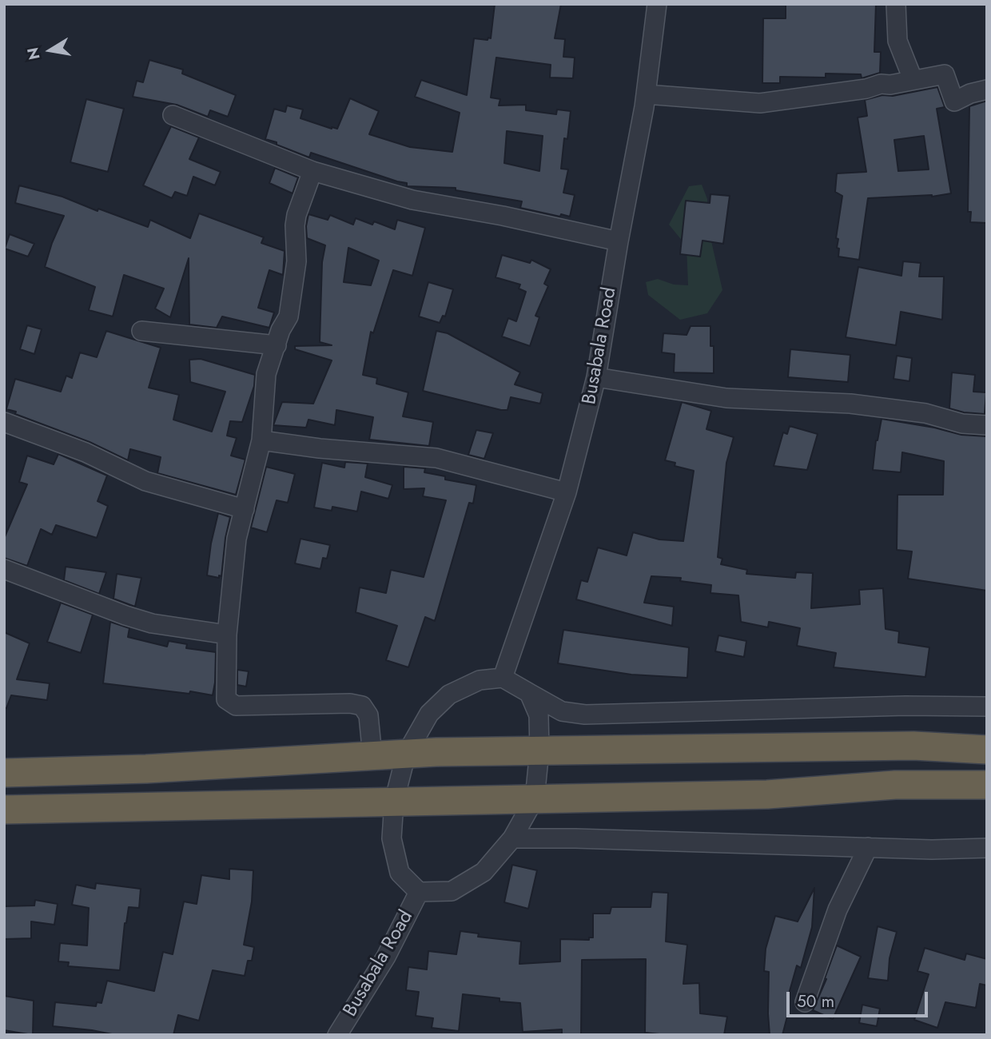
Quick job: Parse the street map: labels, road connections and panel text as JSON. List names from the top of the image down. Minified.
{"streets":{"street":["Busabala Road"]},"scale_bar":"50 m","north":"left"}
